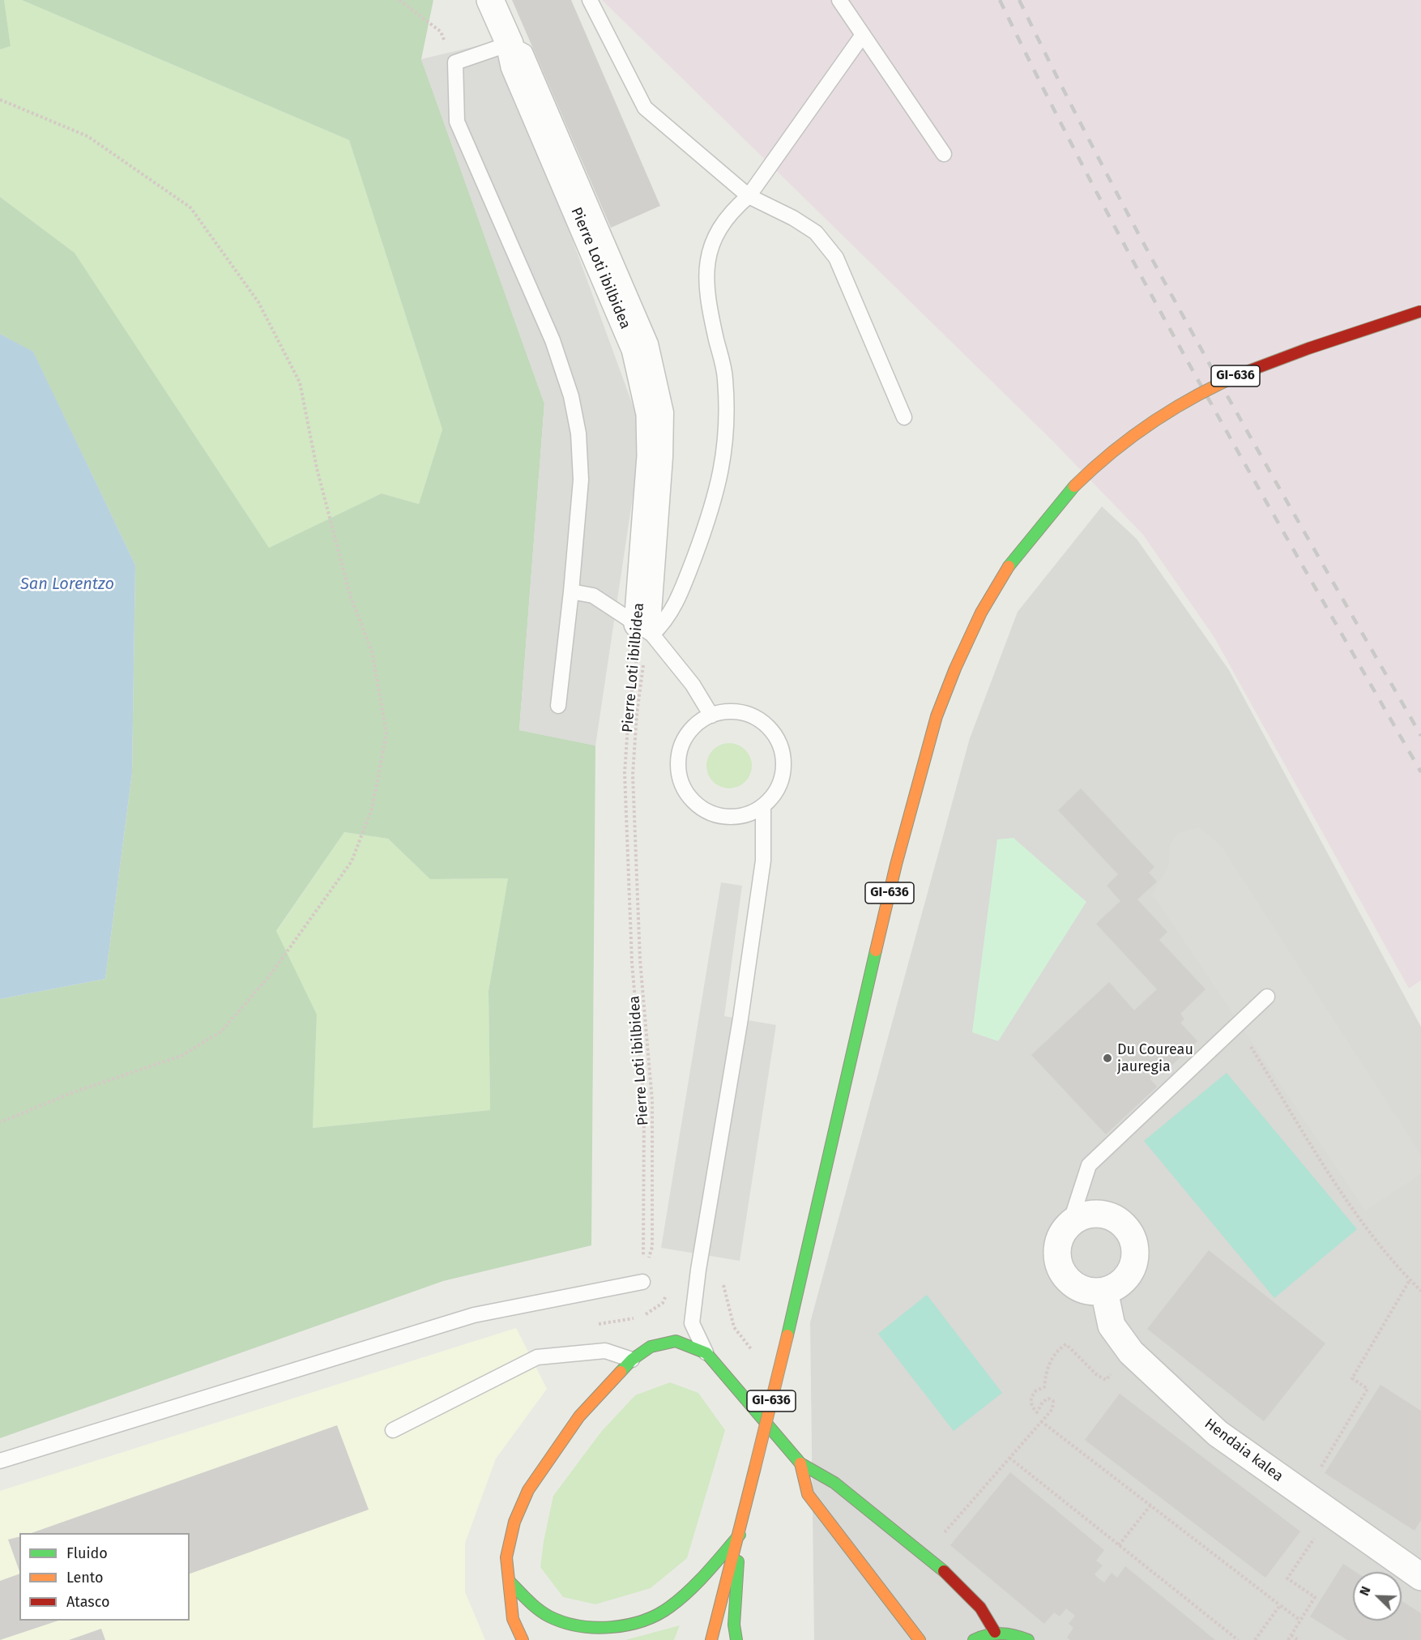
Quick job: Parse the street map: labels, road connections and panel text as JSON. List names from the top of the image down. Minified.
{"streets":{"main road":["GI-636"],"street":["Pierre Loti ibilbidea","Hendaia kalea"]},"water":["San Lorentzo"],"places":["Du Coureau jauregia"],"legend":["Fluido","Lento","Atasco"],"north":"top left"}
